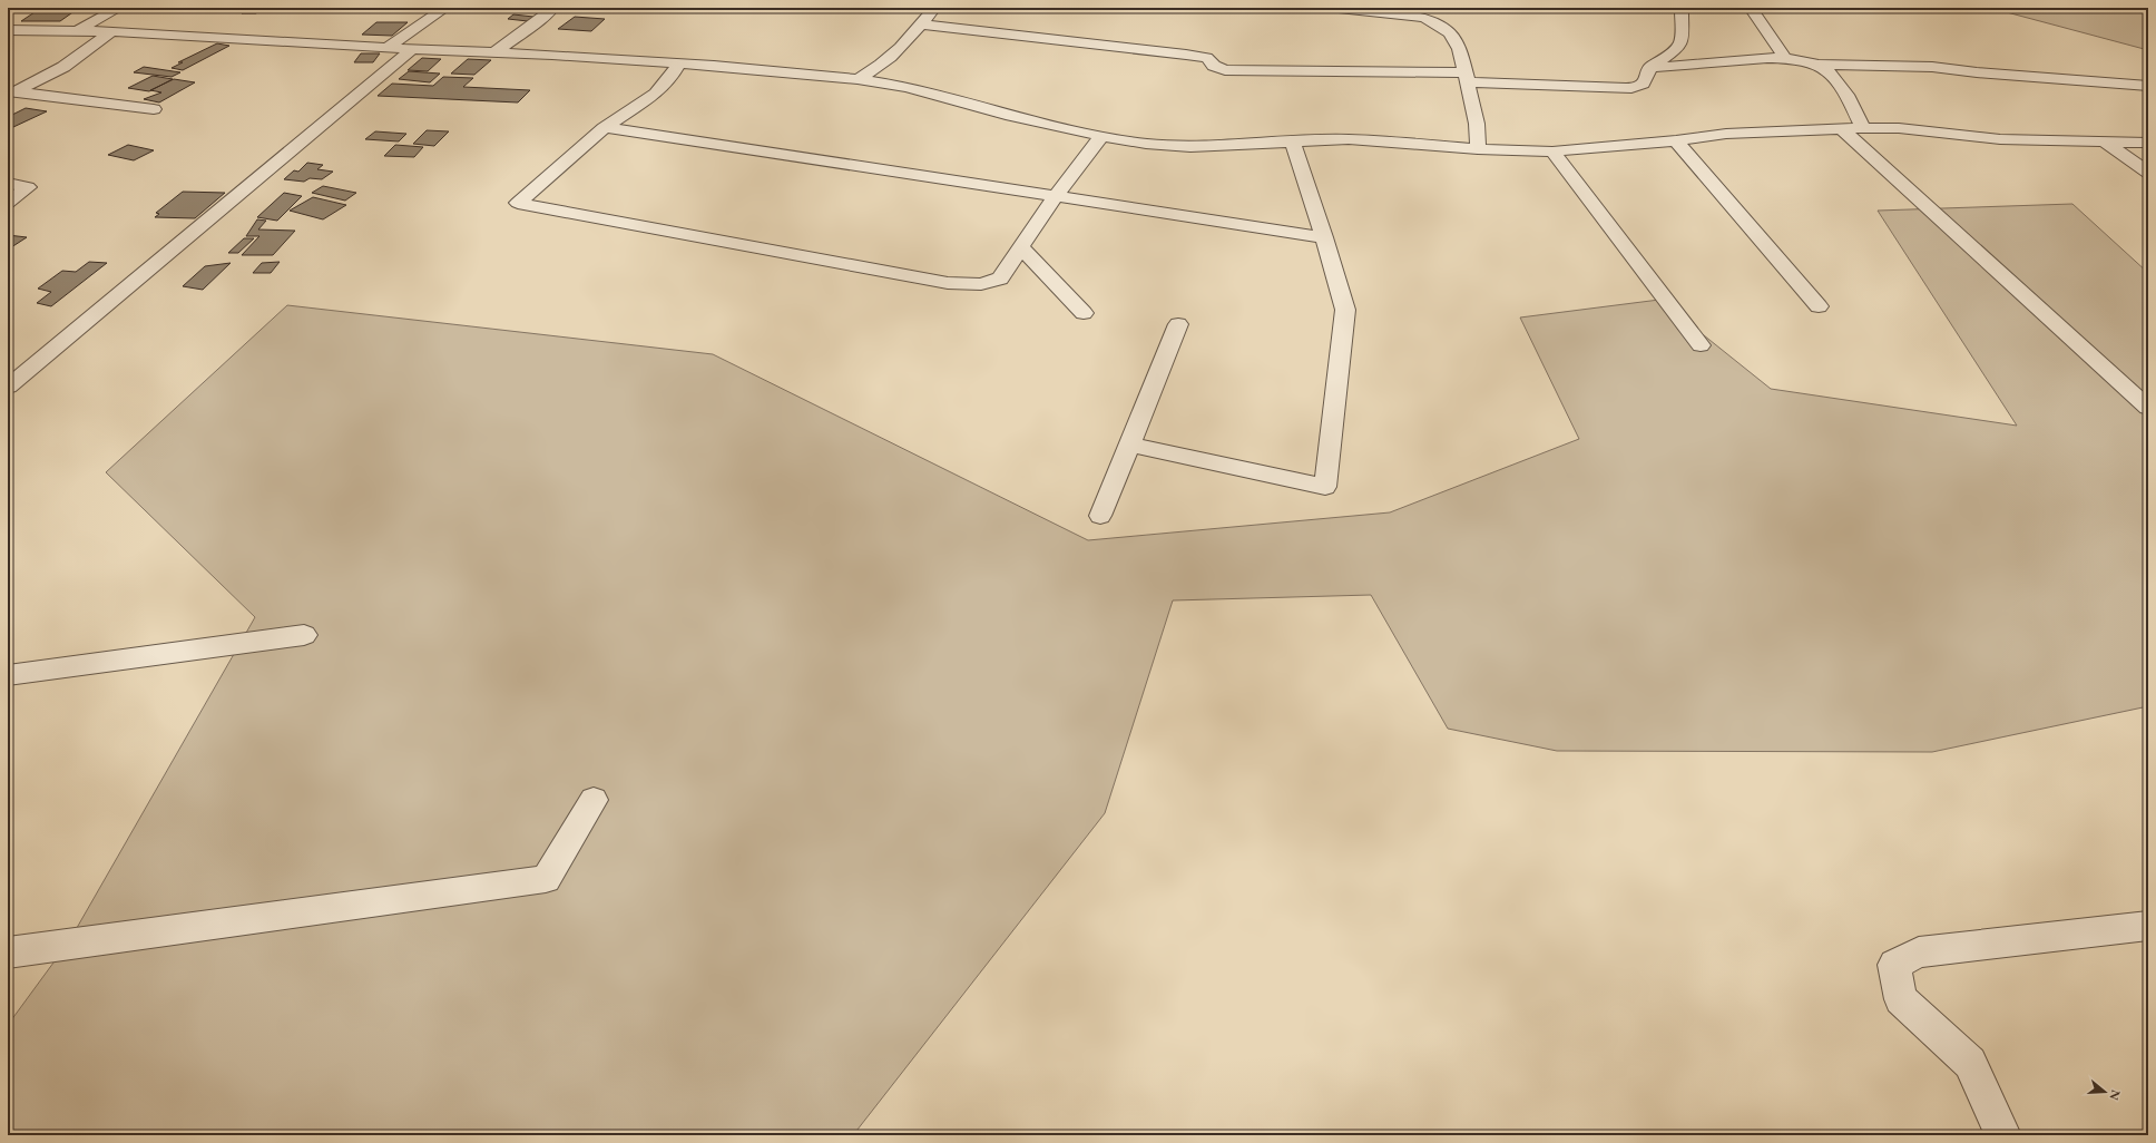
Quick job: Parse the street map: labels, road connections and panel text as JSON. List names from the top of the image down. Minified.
{"north":"right"}
